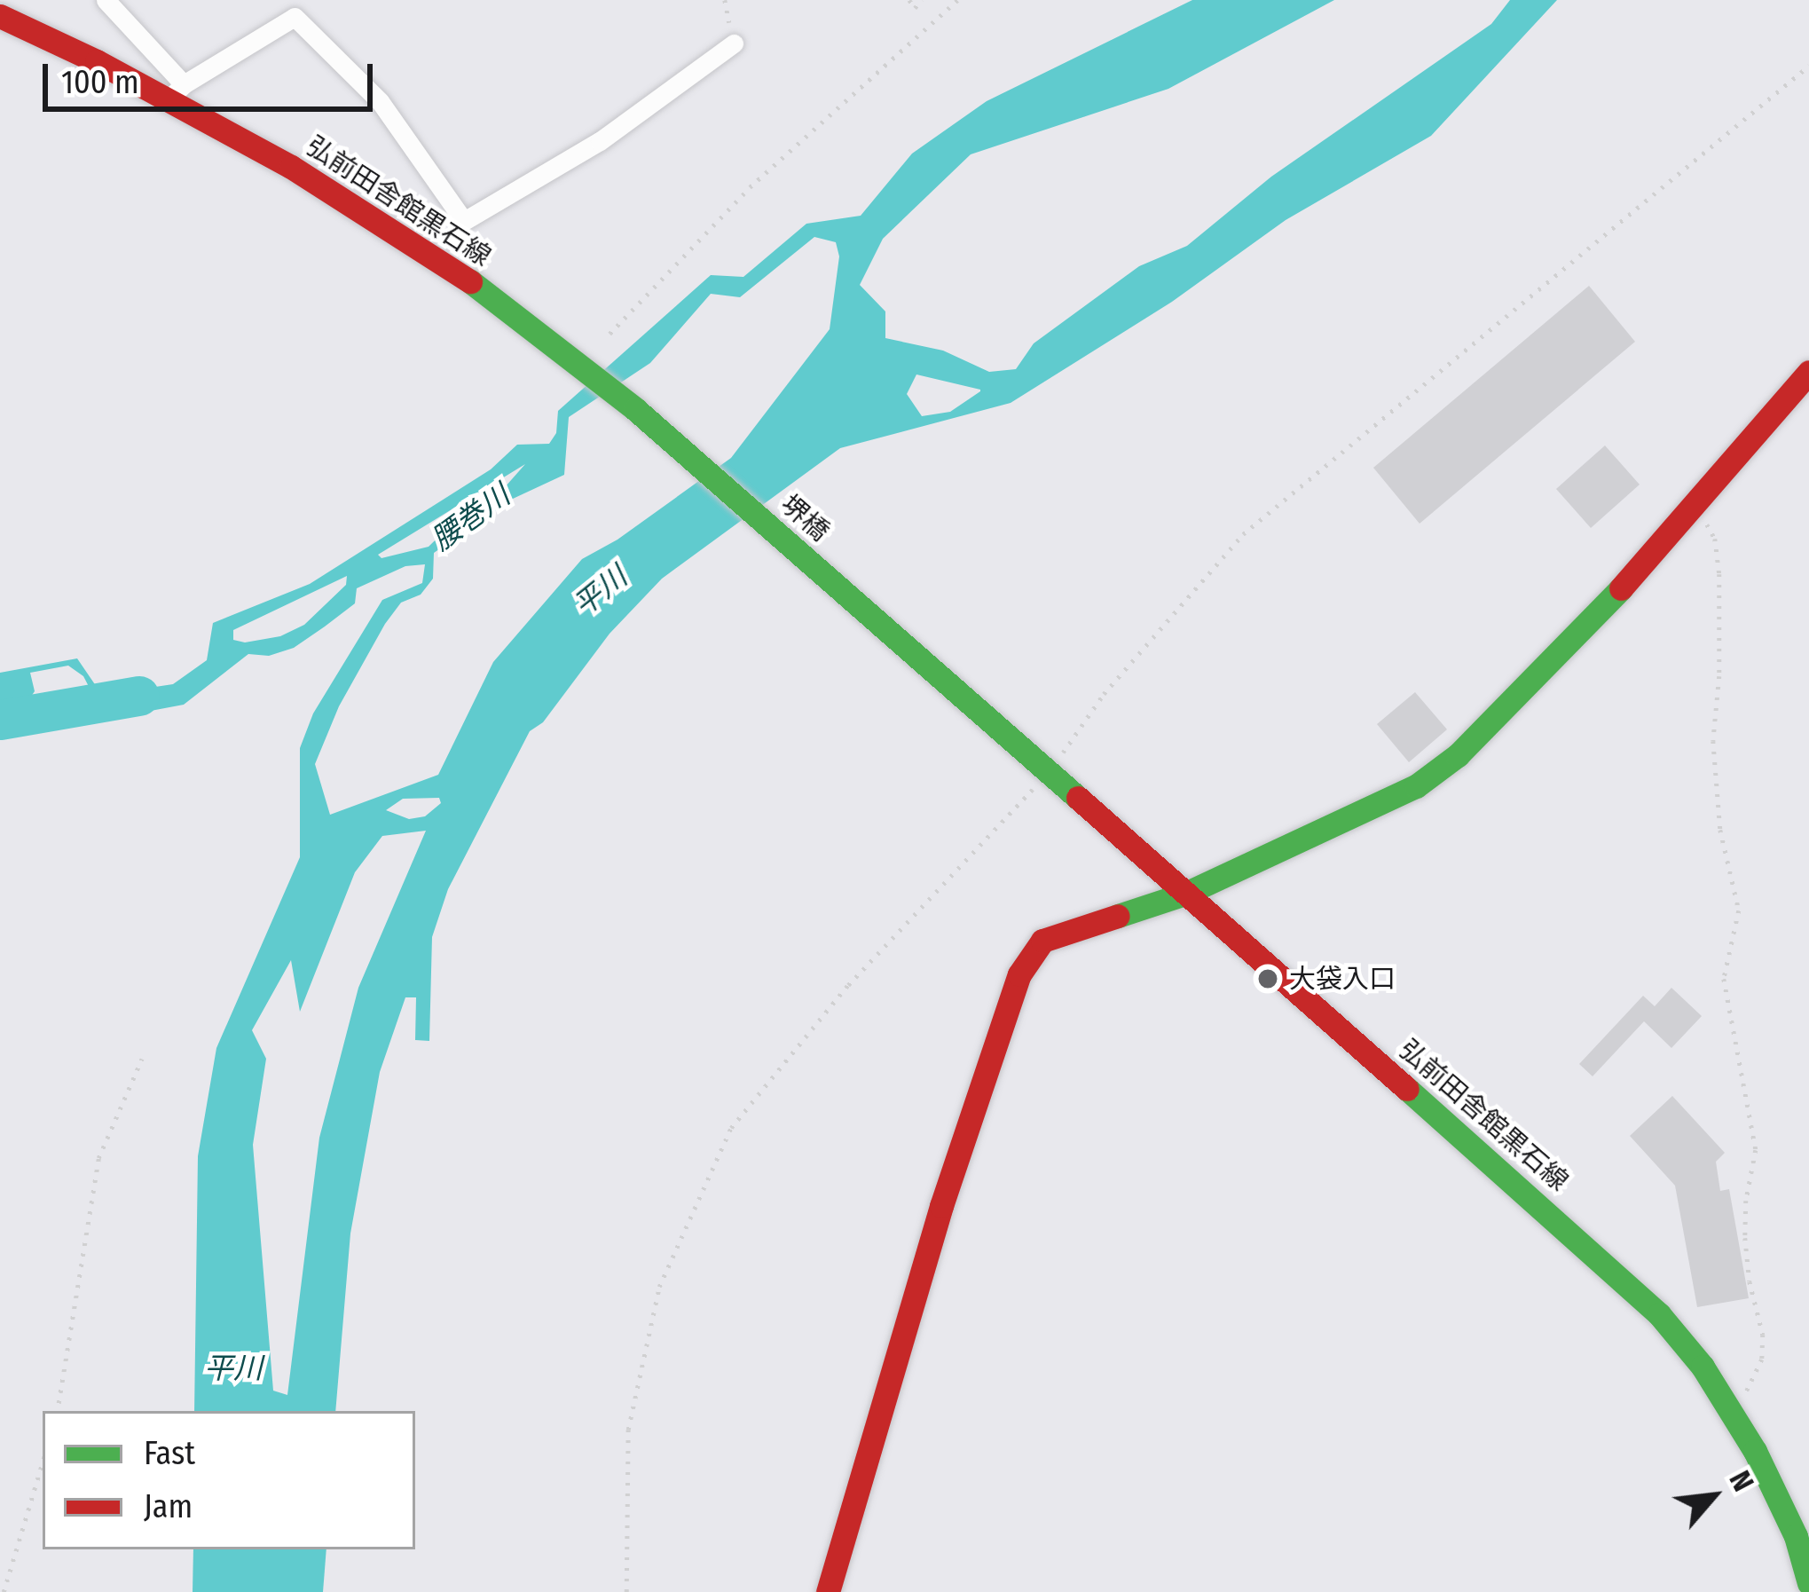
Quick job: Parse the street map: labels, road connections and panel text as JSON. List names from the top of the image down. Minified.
{"streets":{"main road":["弘前田舎館黒石線","堺橋"]},"crossings":[["弘前田舎館黒石線","堺橋"]],"water":["腰巻川","平川"],"places":["大袋入口"],"legend":["Fast","Jam"],"scale_bar":"100 m","north":"top right"}
